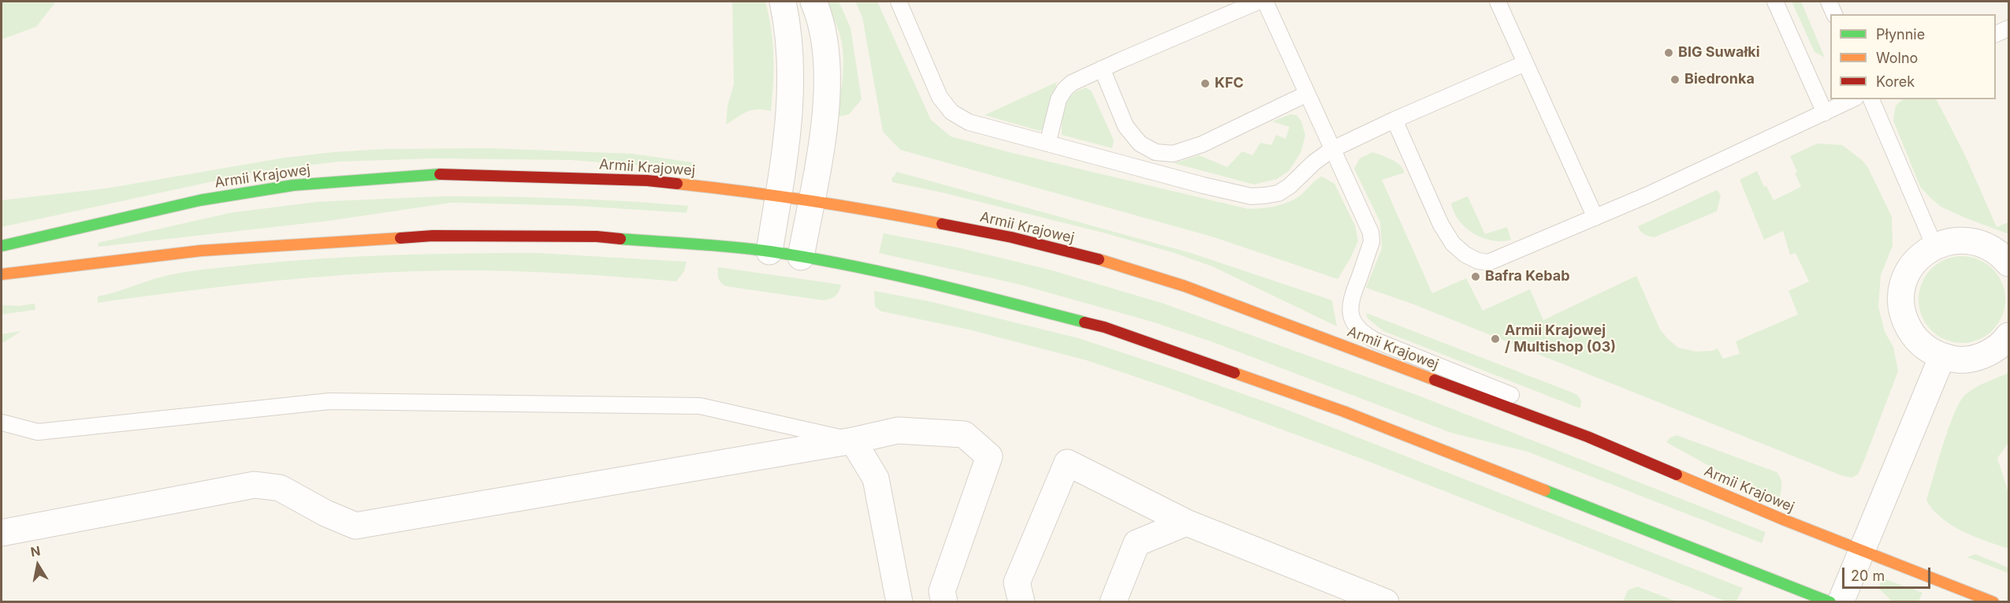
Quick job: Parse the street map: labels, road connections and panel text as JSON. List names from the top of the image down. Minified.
{"streets":{"main road":["Armii Krajowej"]},"places":["BIG Suwałki","Biedronka","KFC","Bafra Kebab","Armii Krajowej / Multishop (03)"],"legend":["Płynnie","Wolno","Korek"],"scale_bar":"20 m","north":"top"}
